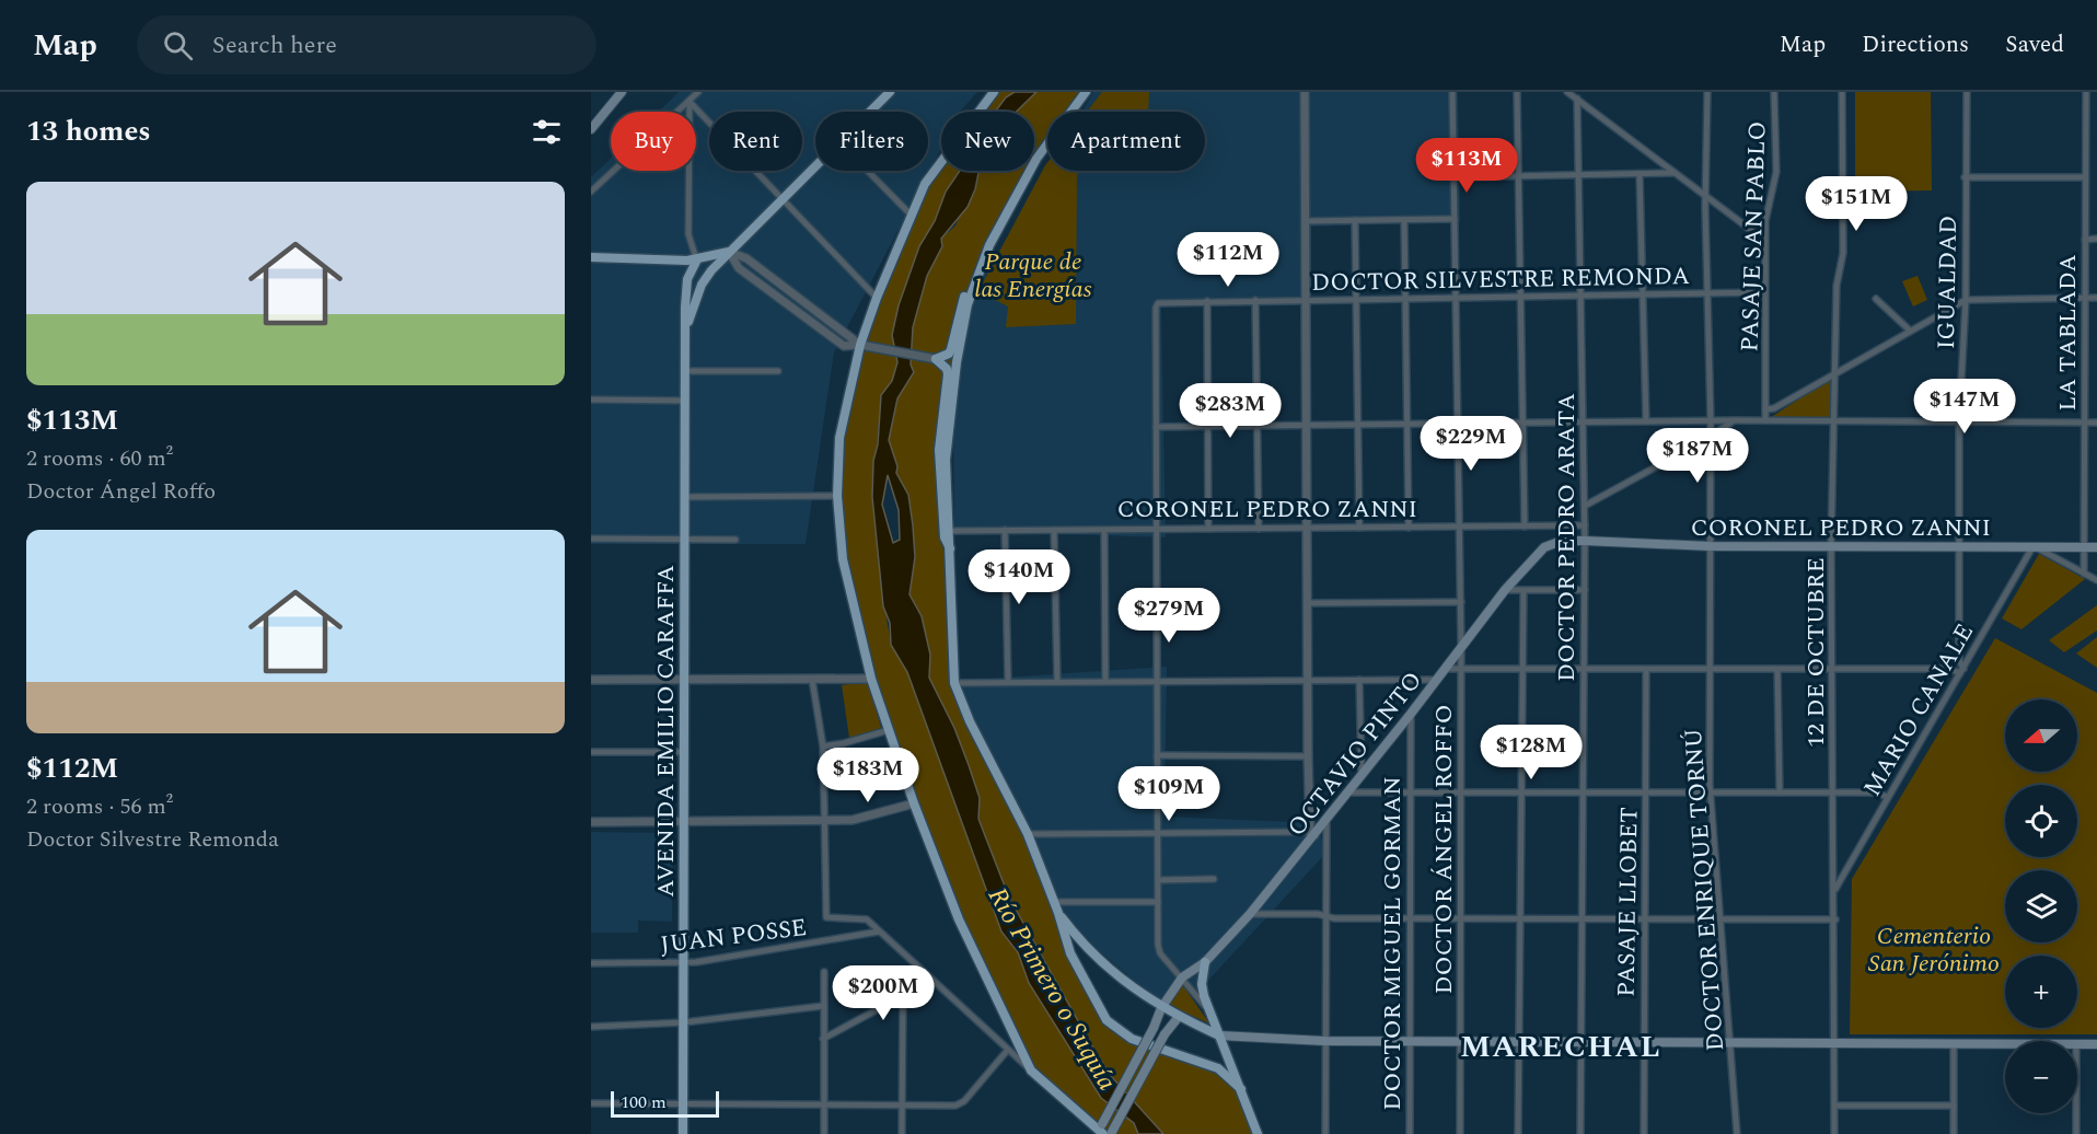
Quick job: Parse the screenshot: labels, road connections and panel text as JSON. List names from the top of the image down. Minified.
{"streets":{"main road":["CORONEL PEDRO ZANNI","AVENIDA EMILIO CARAFFA","OCTAVIO PINTO"],"street":["PASAJE SAN PABLO","DOCTOR SILVESTRE REMONDA","IGUALDAD","LA TABLADA","DOCTOR PEDRO ARATA","12 DE OCTUBRE","MARIO CANALE","DOCTOR ÁNGEL ROFFO","DOCTOR ENRIQUE TORNÚ","PASAJE LLOBET","JUAN POSSE","DOCTOR MIGUEL GORMAN"]},"crossings":[["PASAJE SAN PABLO","DOCTOR SILVESTRE REMONDA"],["DOCTOR SILVESTRE REMONDA","DOCTOR PEDRO ARATA"],["DOCTOR SILVESTRE REMONDA","DOCTOR ÁNGEL ROFFO"],["DOCTOR SILVESTRE REMONDA","DOCTOR ENRIQUE TORNÚ"],["IGUALDAD","CORONEL PEDRO ZANNI"],["IGUALDAD","MARIO CANALE"],["LA TABLADA","CORONEL PEDRO ZANNI"],["CORONEL PEDRO ZANNI","DOCTOR PEDRO ARATA"],["CORONEL PEDRO ZANNI","12 DE OCTUBRE"],["CORONEL PEDRO ZANNI","MARIO CANALE"],["CORONEL PEDRO ZANNI","OCTAVIO PINTO"],["CORONEL PEDRO ZANNI","DOCTOR ÁNGEL ROFFO"],["CORONEL PEDRO ZANNI","DOCTOR ENRIQUE TORNÚ"],["DOCTOR PEDRO ARATA","OCTAVIO PINTO"],["12 DE OCTUBRE","MARIO CANALE"],["AVENIDA EMILIO CARAFFA","JUAN POSSE"],["OCTAVIO PINTO","DOCTOR ÁNGEL ROFFO"],["OCTAVIO PINTO","DOCTOR MIGUEL GORMAN"]],"districts":["MARECHAL"],"water":["Río Primero o Suquía"],"parks":["Parque de las Energías","Cementerio San Jerónimo"],"scale_bar":"100 m","north":"left","page":{"header":"Map","search":"Search here","nav":["Map","Directions","Saved"],"heading":"13 homes","chip":["Buy","Rent","Filters","New","Apartment"],"price":["$113M","$151M","$112M","$147M","$283M","$229M","$187M","$140M","$279M","$128M","$183M","$109M","$200M"],"list":[{"name":"$113M","note":"2 rooms · 60 m² · Doctor Ángel Roffo"},{"name":"$112M","note":"2 rooms · 56 m² · Doctor Silvestre Remonda"}],"map_buttons":["+","−"],"scale":"100 m"}}
